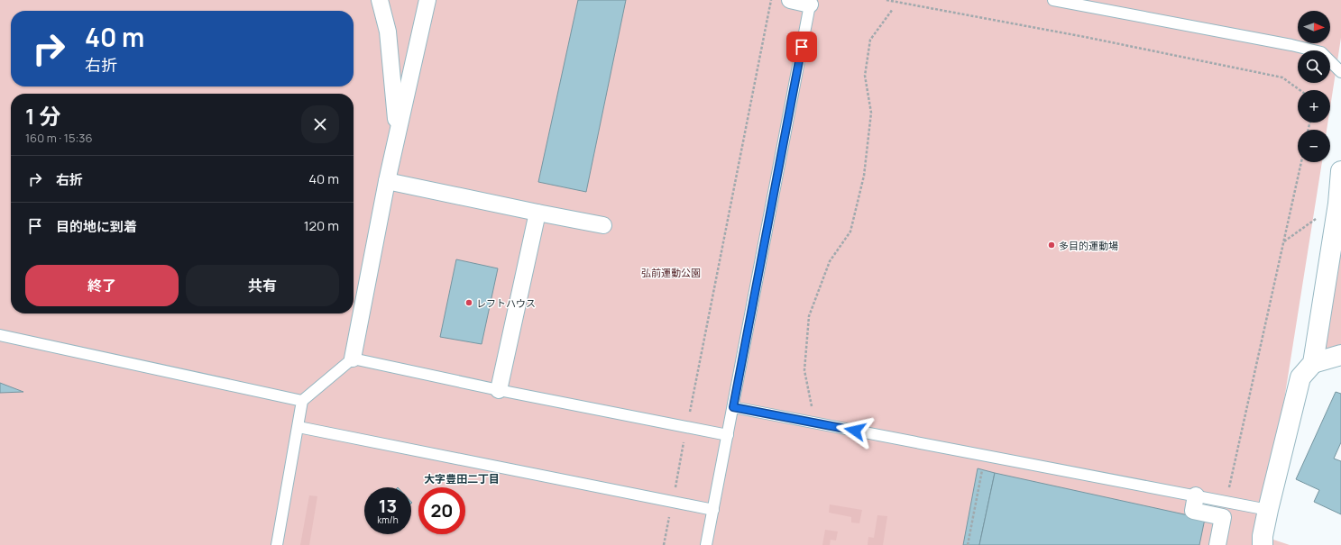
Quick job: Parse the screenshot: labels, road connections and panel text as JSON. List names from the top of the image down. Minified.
{"districts":["大字豊田二丁目"],"parks":["弘前運動公園"],"places":["多目的運動場","レフトハウス"],"north":"right","page":{"map_buttons":["+","−"],"turn":["40 m","右折"],"heading":["1 分","160 m · 15:36"],"list":[{"name":"右折","value":"40 m"},{"name":"目的地に到着","value":"120 m"}],"buttons":["終了","共有"],"speed":"13 km/h","limit":"20"}}
